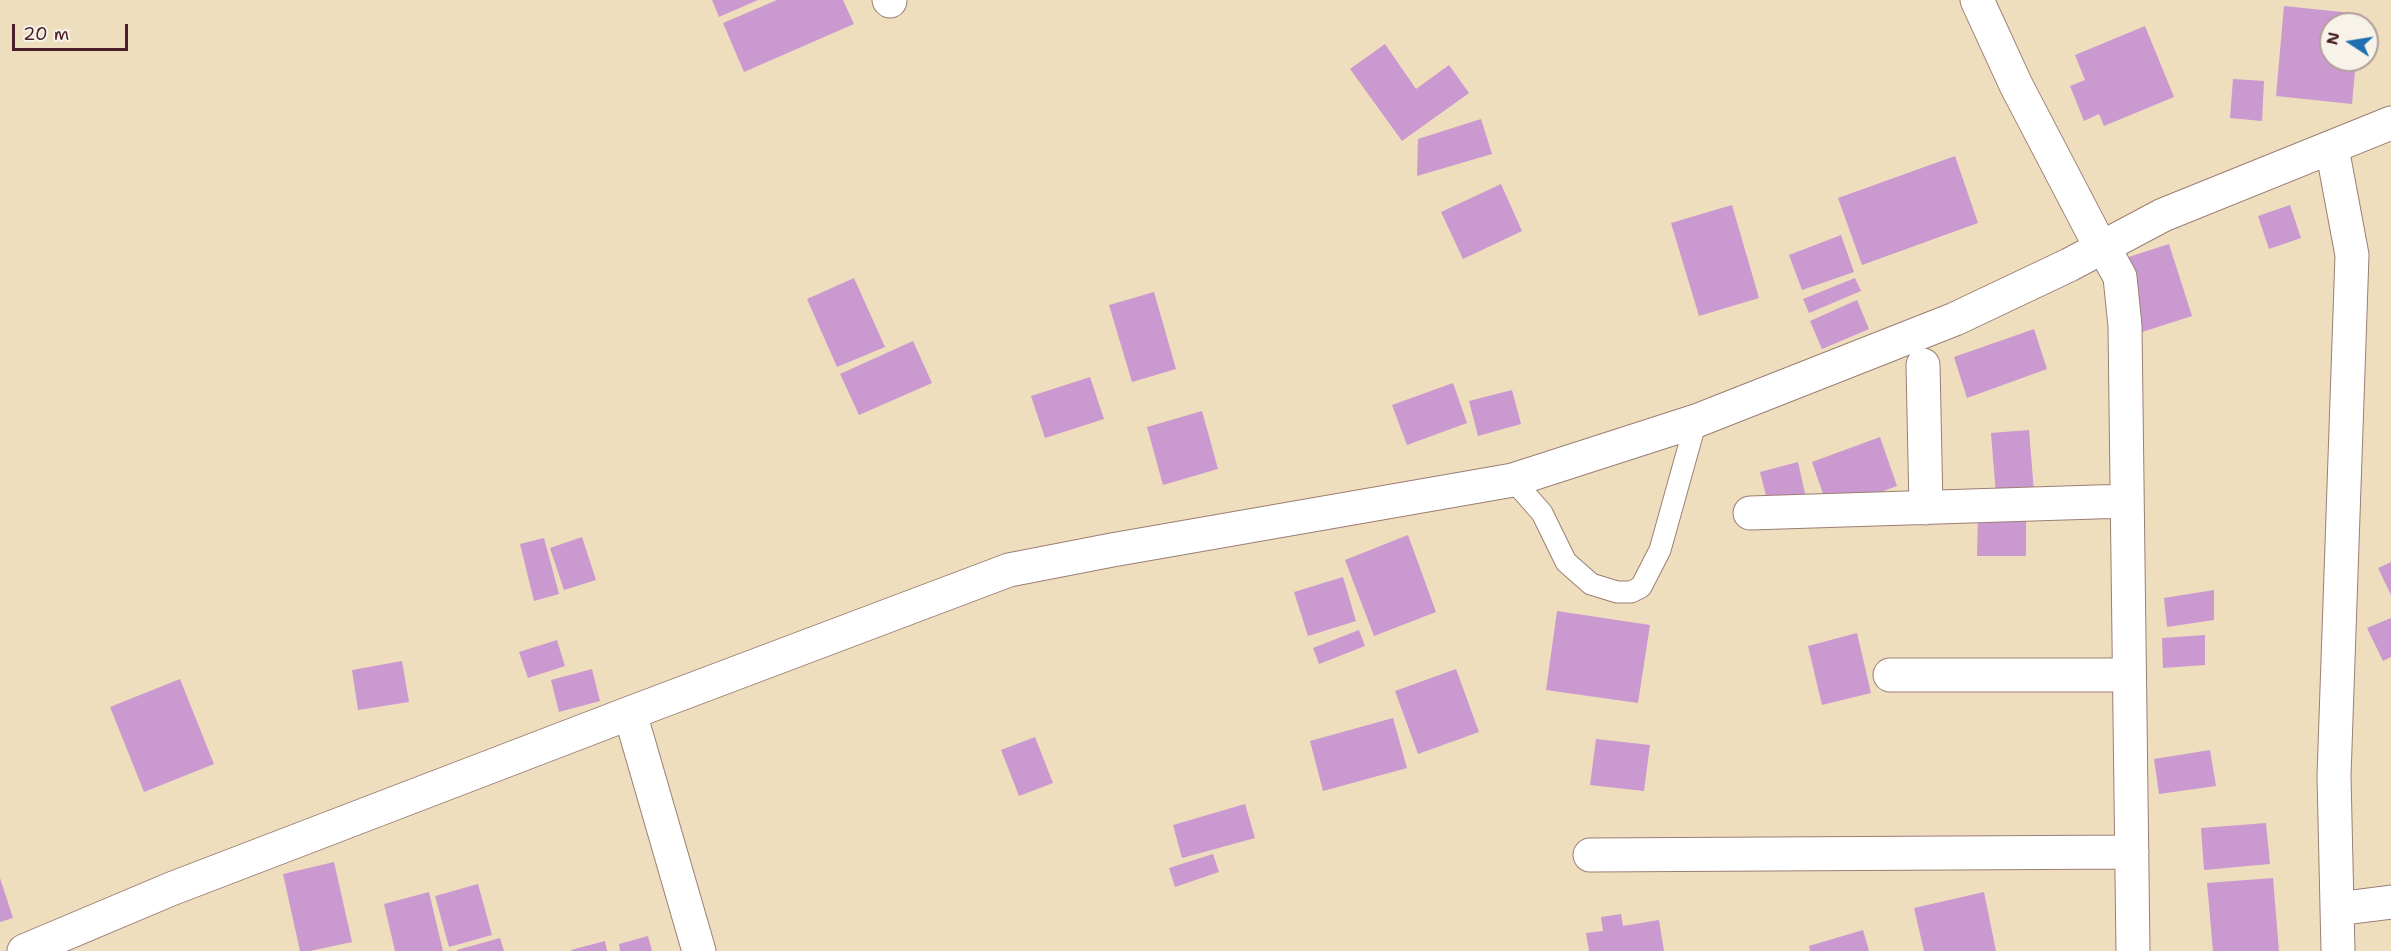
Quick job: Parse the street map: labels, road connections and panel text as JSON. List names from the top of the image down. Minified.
{"scale_bar":"20 m","north":"left"}
